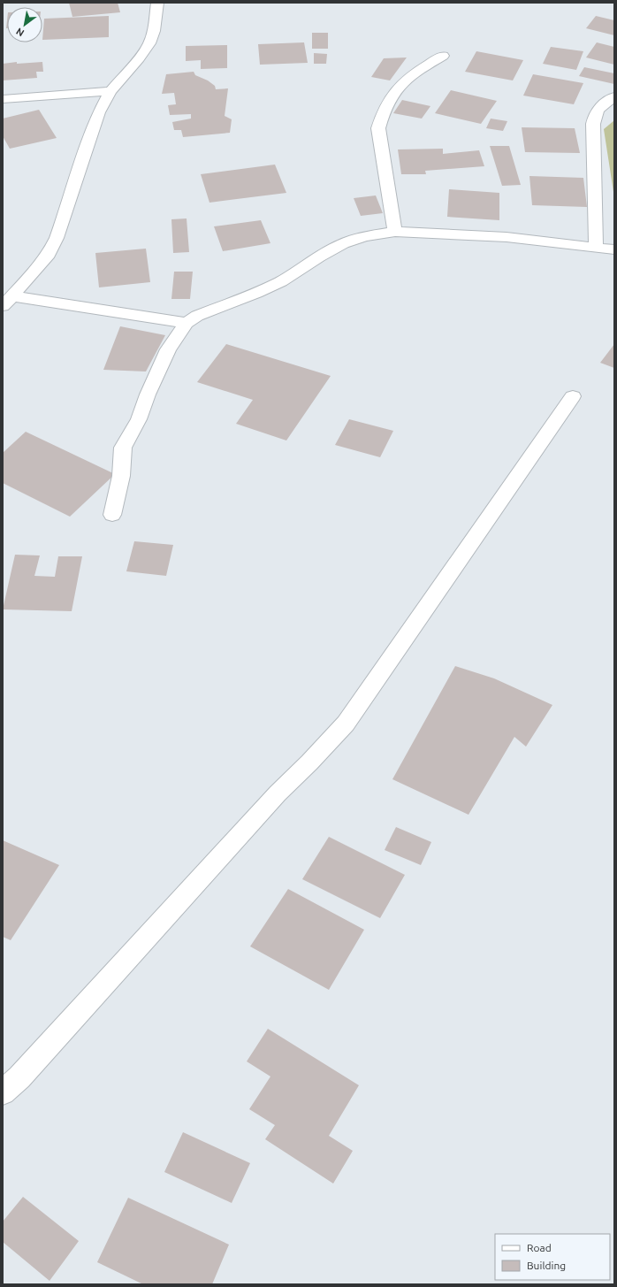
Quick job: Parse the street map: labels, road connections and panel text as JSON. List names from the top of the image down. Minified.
{"legend":["Road","Building"],"north":"bottom left"}
